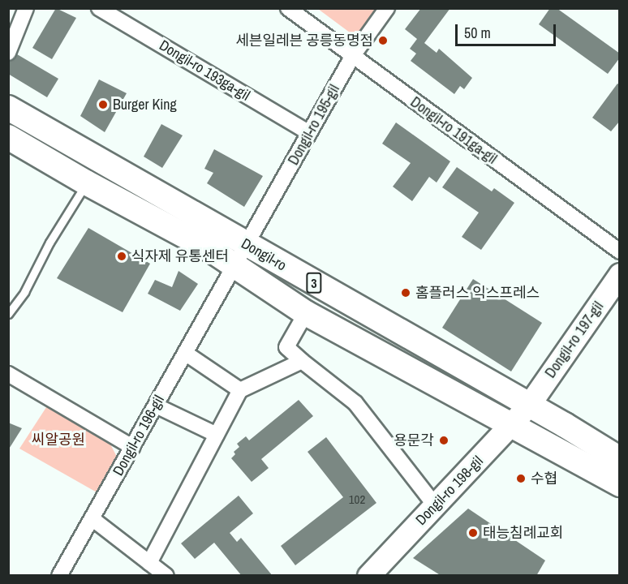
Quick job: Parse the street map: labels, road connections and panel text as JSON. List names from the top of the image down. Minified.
{"streets":{"main road":["Dongil-ro","3"],"street":["Dongil-ro 193ga-gil","Dongil-ro 195-gil","Dongil-ro 191ga-gil","Dongil-ro 197-gil","Dongil-ro 196-gil","Dongil-ro 198-gil"]},"crossings":[["Dongil-ro 193ga-gil","Dongil-ro 195-gil"],["Dongil-ro 195-gil","Dongil-ro 191ga-gil"],["Dongil-ro 195-gil","Dongil-ro"],["Dongil-ro 195-gil","Dongil-ro 196-gil"],["Dongil-ro","Dongil-ro 197-gil"],["Dongil-ro","Dongil-ro 196-gil"],["Dongil-ro","Dongil-ro 198-gil"],["Dongil-ro 197-gil","Dongil-ro 198-gil"]],"parks":["씨알공원"],"places":["세븐일레븐 공릉동명점","Burger King","식자제 유통센터","홈플러스 익스프레스","용문각","수협","태능침례교회"],"house_numbers":["102"],"scale_bar":"50 m"}
